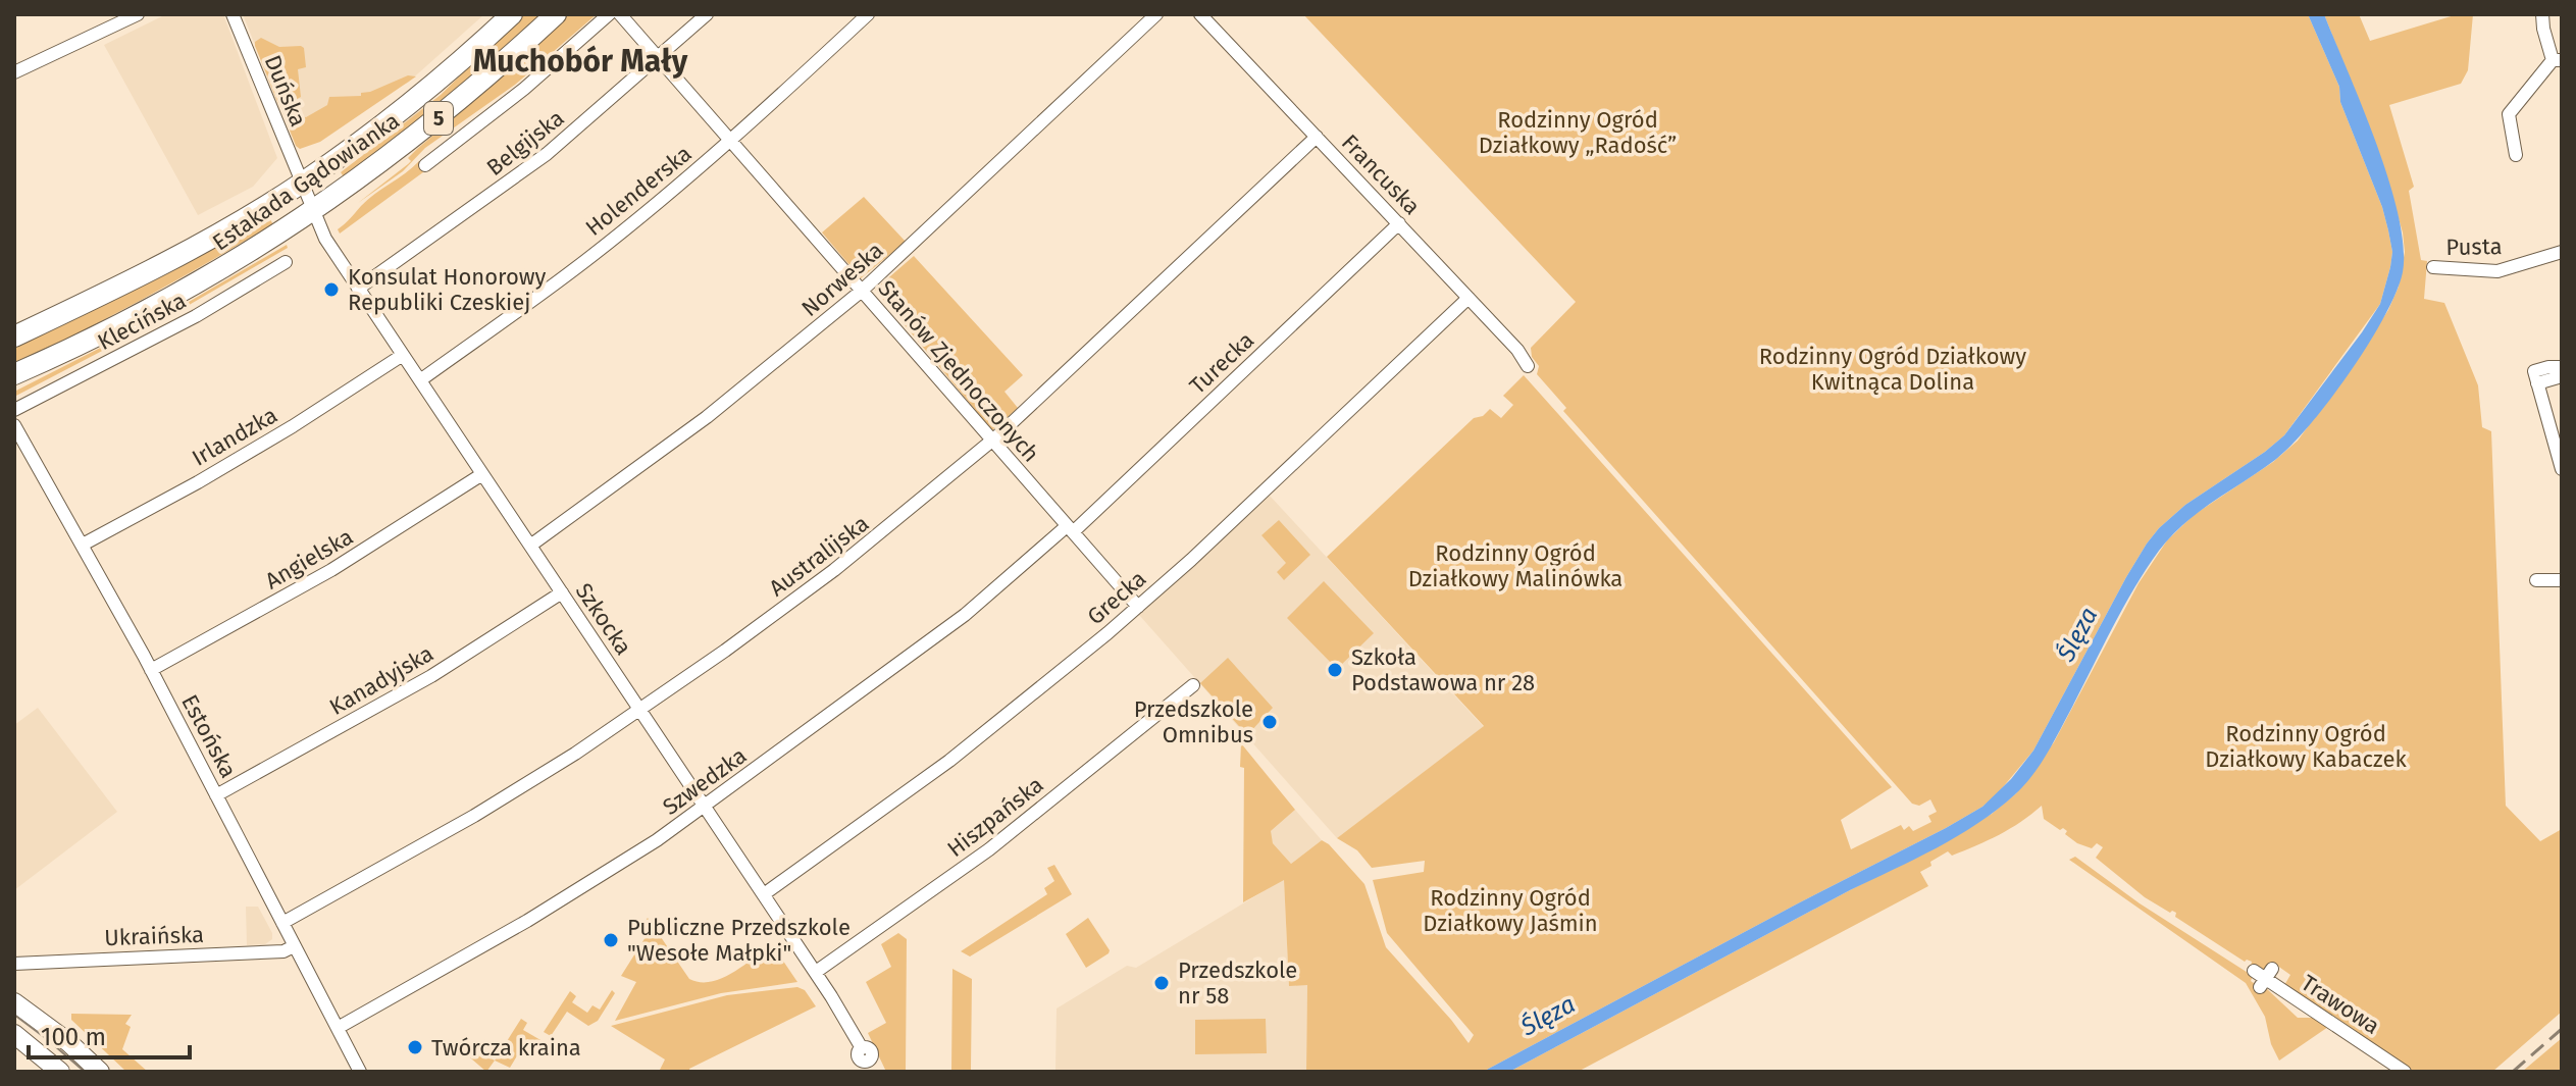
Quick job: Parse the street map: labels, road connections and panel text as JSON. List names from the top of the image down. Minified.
{"streets":{"main road":["5","Estakada Gądowianka"],"street":["Duńska","Belgijska","Francuska","Holenderska","Pusta","Norweska","Klecińska","Turecka","Stanów Zjednoczonych","Irlandzka","Australijska","Angielska","Grecka","Szkocka","Kanadyjska","Estońska","Szwedzka","Hiszpańska","Ukraińska","Trawowa"]},"crossings":[["Duńska","Estakada Gądowianka"],["Duńska","Szkocka"],["Belgijska","Stanów Zjednoczonych"],["Belgijska","Szkocka"],["Francuska","Turecka"],["Francuska","Australijska"],["Francuska","Grecka"],["Estakada Gądowianka","Szkocka"],["Holenderska","Stanów Zjednoczonych"],["Holenderska","Szkocka"],["Norweska","Stanów Zjednoczonych"],["Norweska","Szkocka"],["Turecka","Stanów Zjednoczonych"],["Turecka","Szwedzka"],["Stanów Zjednoczonych","Australijska"],["Stanów Zjednoczonych","Grecka"],["Stanów Zjednoczonych","Szwedzka"],["Irlandzka","Szkocka"],["Irlandzka","Estońska"],["Australijska","Szkocka"],["Australijska","Estońska"],["Angielska","Szkocka"],["Angielska","Estońska"],["Grecka","Szkocka"],["Szkocka","Kanadyjska"],["Szkocka","Szwedzka"],["Szkocka","Hiszpańska"],["Kanadyjska","Estońska"],["Estońska","Szwedzka"],["Estońska","Ukraińska"]],"districts":["Muchobór Mały"],"water":["Ślęza"],"parks":["Rodzinny Ogród Działkowy „Radość”","Rodzinny Ogród Działkowy Kwitnąca Dolina","Rodzinny Ogród Działkowy Malinówka","Rodzinny Ogród Działkowy Kabaczek","Rodzinny Ogród Działkowy Jaśmin"],"places":["Konsulat Honorowy Republiki Czeskiej","Szkoła Podstawowa nr 28","Przedszkole Omnibus","Publiczne Przedszkole \"Wesołe Małpki\"","Przedszkole nr 58","Twórcza kraina"],"scale_bar":"100 m"}
